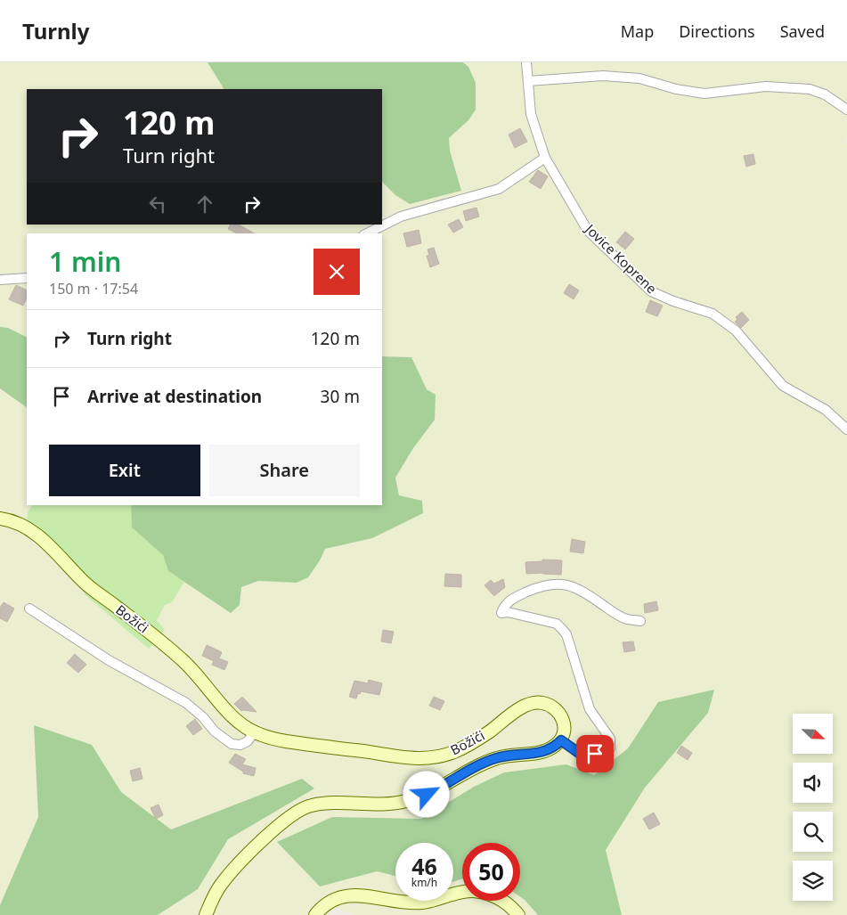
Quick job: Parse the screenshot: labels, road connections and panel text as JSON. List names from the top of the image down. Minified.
{"streets":{"main road":["Božići"],"street":["Jovice Koprene"]},"north":"bottom right","page":{"header":"Turnly","nav":["Map","Directions","Saved"],"turn":["120 m","Turn right"],"heading":["1 min","150 m · 17:54"],"list":[{"name":"Turn right","value":"120 m"},{"name":"Arrive at destination","value":"30 m"}],"buttons":["Exit","Share"],"speed":"46 km/h","limit":"50"}}
